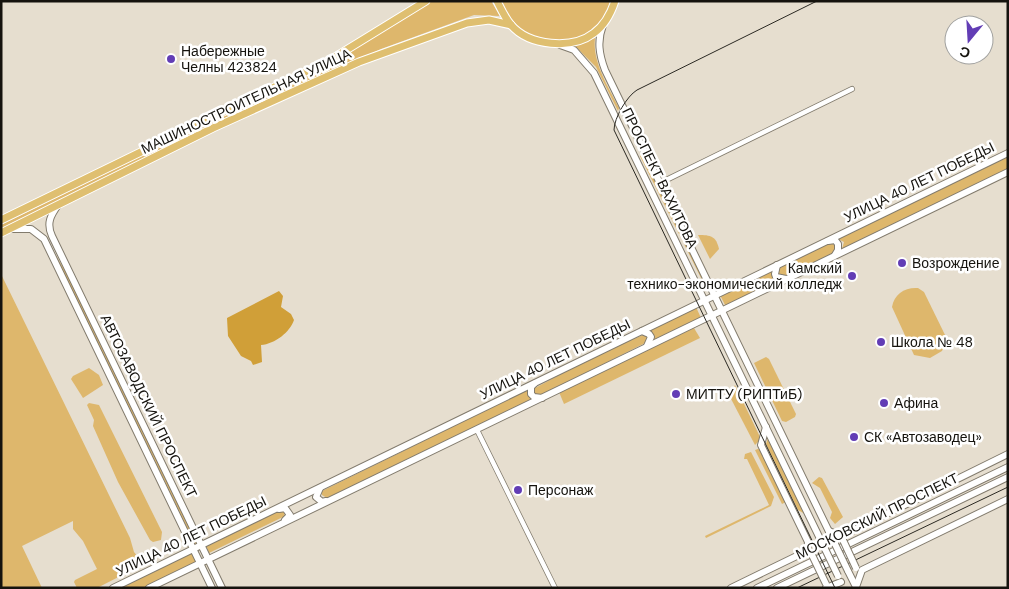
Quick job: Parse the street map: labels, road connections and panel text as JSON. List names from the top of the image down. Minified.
{"streets":{"main road":["МАШИНОСТРОИТЕЛЬНАЯ УЛИЦА"],"street":["ПРОСПЕКТ ВАХИТОВА","УЛИЦА 40 ЛЕТ ПОБЕДЫ","АВТОЗАВОДСКИЙ ПРОСПЕКТ","МОСКОВСКИЙ ПРОСПЕКТ"]},"crossings":[["МАШИНОСТРОИТЕЛЬНАЯ УЛИЦА","АВТОЗАВОДСКИЙ ПРОСПЕКТ"],["ПРОСПЕКТ ВАХИТОВА","УЛИЦА 40 ЛЕТ ПОБЕДЫ"],["УЛИЦА 40 ЛЕТ ПОБЕДЫ","АВТОЗАВОДСКИЙ ПРОСПЕКТ"]],"places":["Набережные Челны 423824","Возрождение","Камский технико-экономический колледж","Школа № 48","МИТТУ (РИПТиБ)","Афина","СК «Автозаводец»","Персонаж"],"north":"bottom"}
